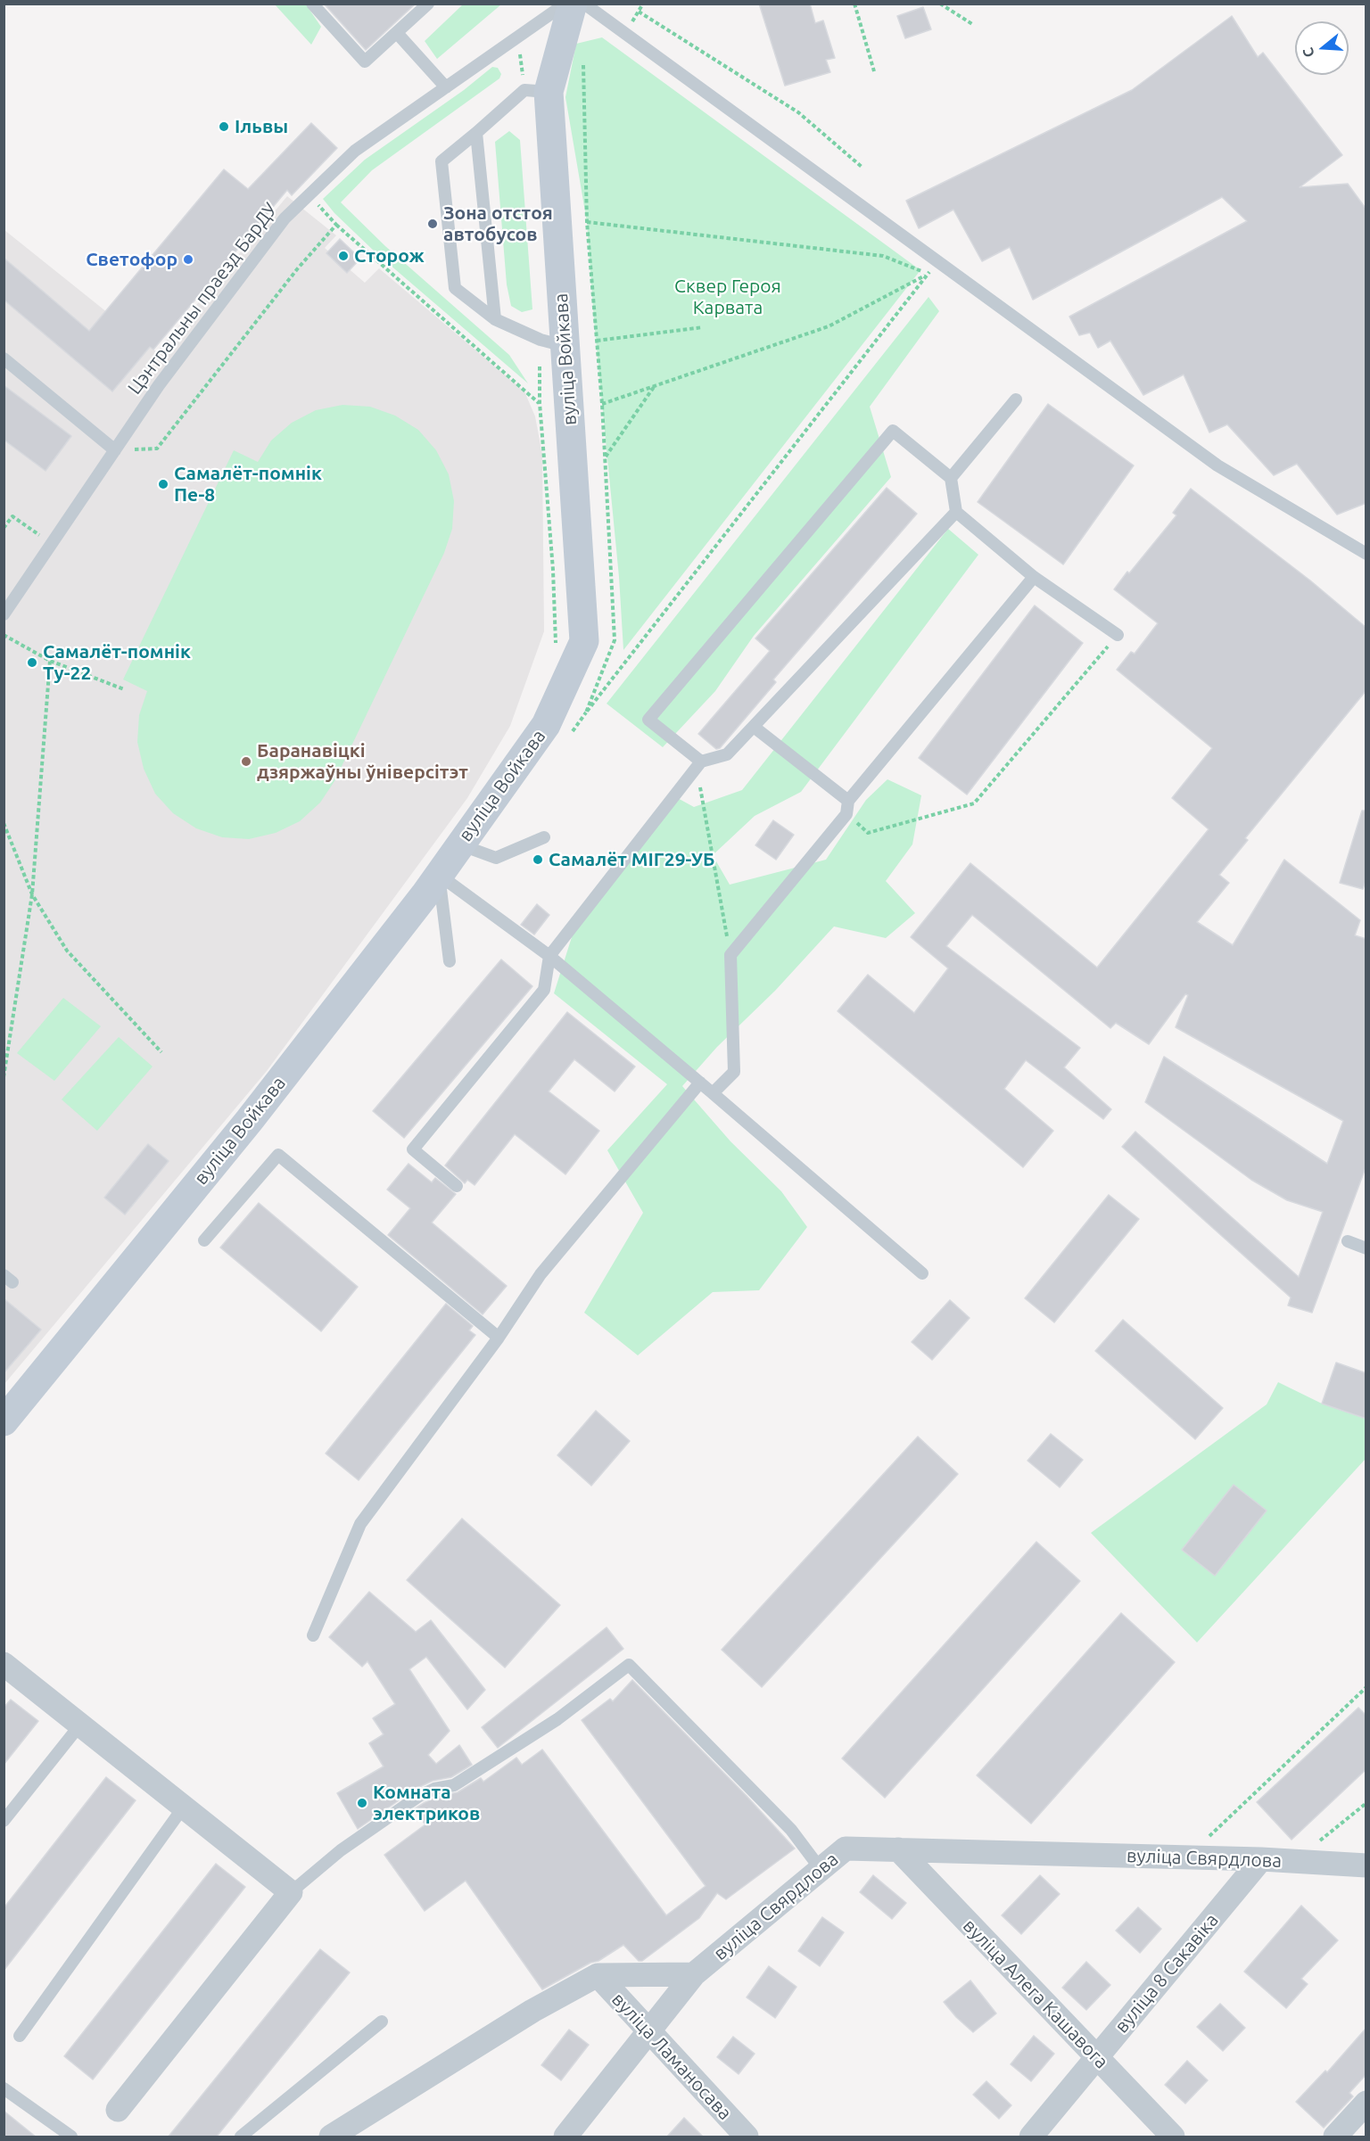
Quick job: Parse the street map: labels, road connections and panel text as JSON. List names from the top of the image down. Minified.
{"streets":{"main road":["вуліца Войкава"],"street":["вуліца Свярдлова","вуліца 8 Сакавіка","вуліца Алега Кашавога","вуліца Ламаносава"],"lane":["Цэнтральны праезд БарДУ"]},"crossings":[["Цэнтральны праезд БарДУ","вуліца Войкава"],["вуліца Свярдлова","вуліца 8 Сакавіка"],["вуліца Свярдлова","вуліца Алега Кашавога"],["вуліца Свярдлова","вуліца Ламаносава"],["вуліца 8 Сакавіка","вуліца Алега Кашавога"]],"parks":["Сквер Героя Карвата"],"places":["Ільвы","Зона отстоя автобусов","Сторож","Светофор","Самалёт-помнік Пе-8","Самалёт-помнік Ту-22","Баранавіцкі дзяржаўны ўніверсітэт","Самалёт МІГ29-УБ","Комната электриков"],"north":"left"}
